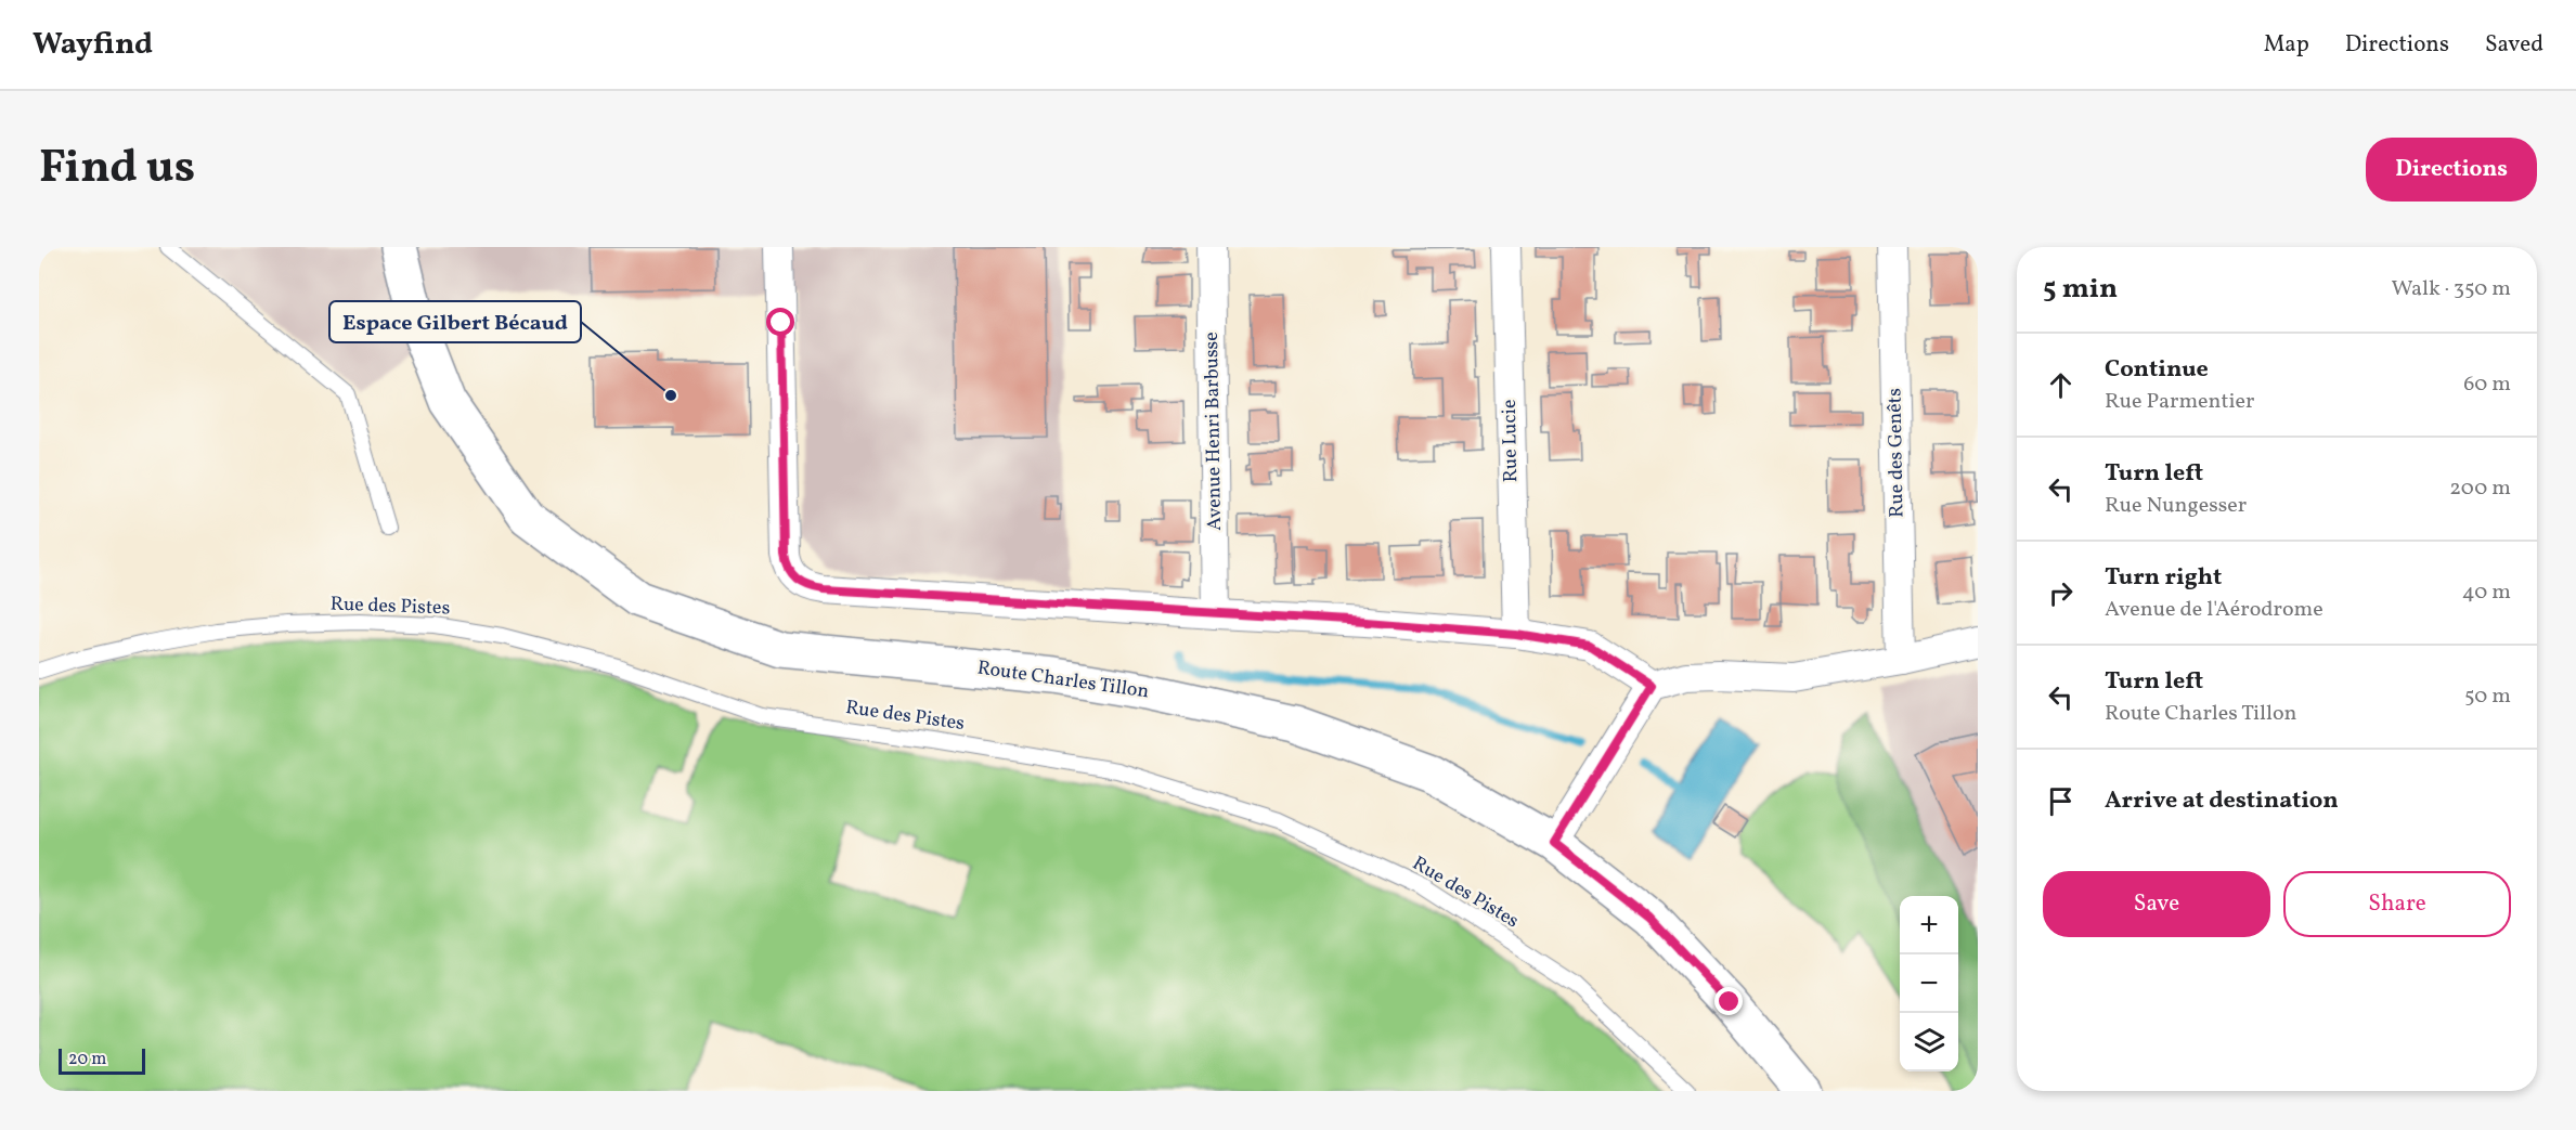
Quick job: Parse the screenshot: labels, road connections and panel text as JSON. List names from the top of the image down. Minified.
{"streets":{"main road":["Route Charles Tillon"],"street":["Avenue Henri Barbusse","Rue Lucie","Rue des Genêts"],"lane":["Rue des Pistes"]},"places":["Espace Gilbert Bécaud"],"scale_bar":"20 m","page":{"header":"Wayfind","nav":["Map","Directions","Saved"],"title":"Find us","buttons":["Directions",["Save","Share"]],"heading":["5 min","Walk · 350 m"],"list":[["Continue","Rue Parmentier","60 m"],["Turn left","Rue Nungesser","200 m"],["Turn right","Avenue de l'Aérodrome","40 m"],["Turn left","Route Charles Tillon","50 m"],"Arrive at destination"],"map_buttons":["+","−"],"scale":"20 m"}}
